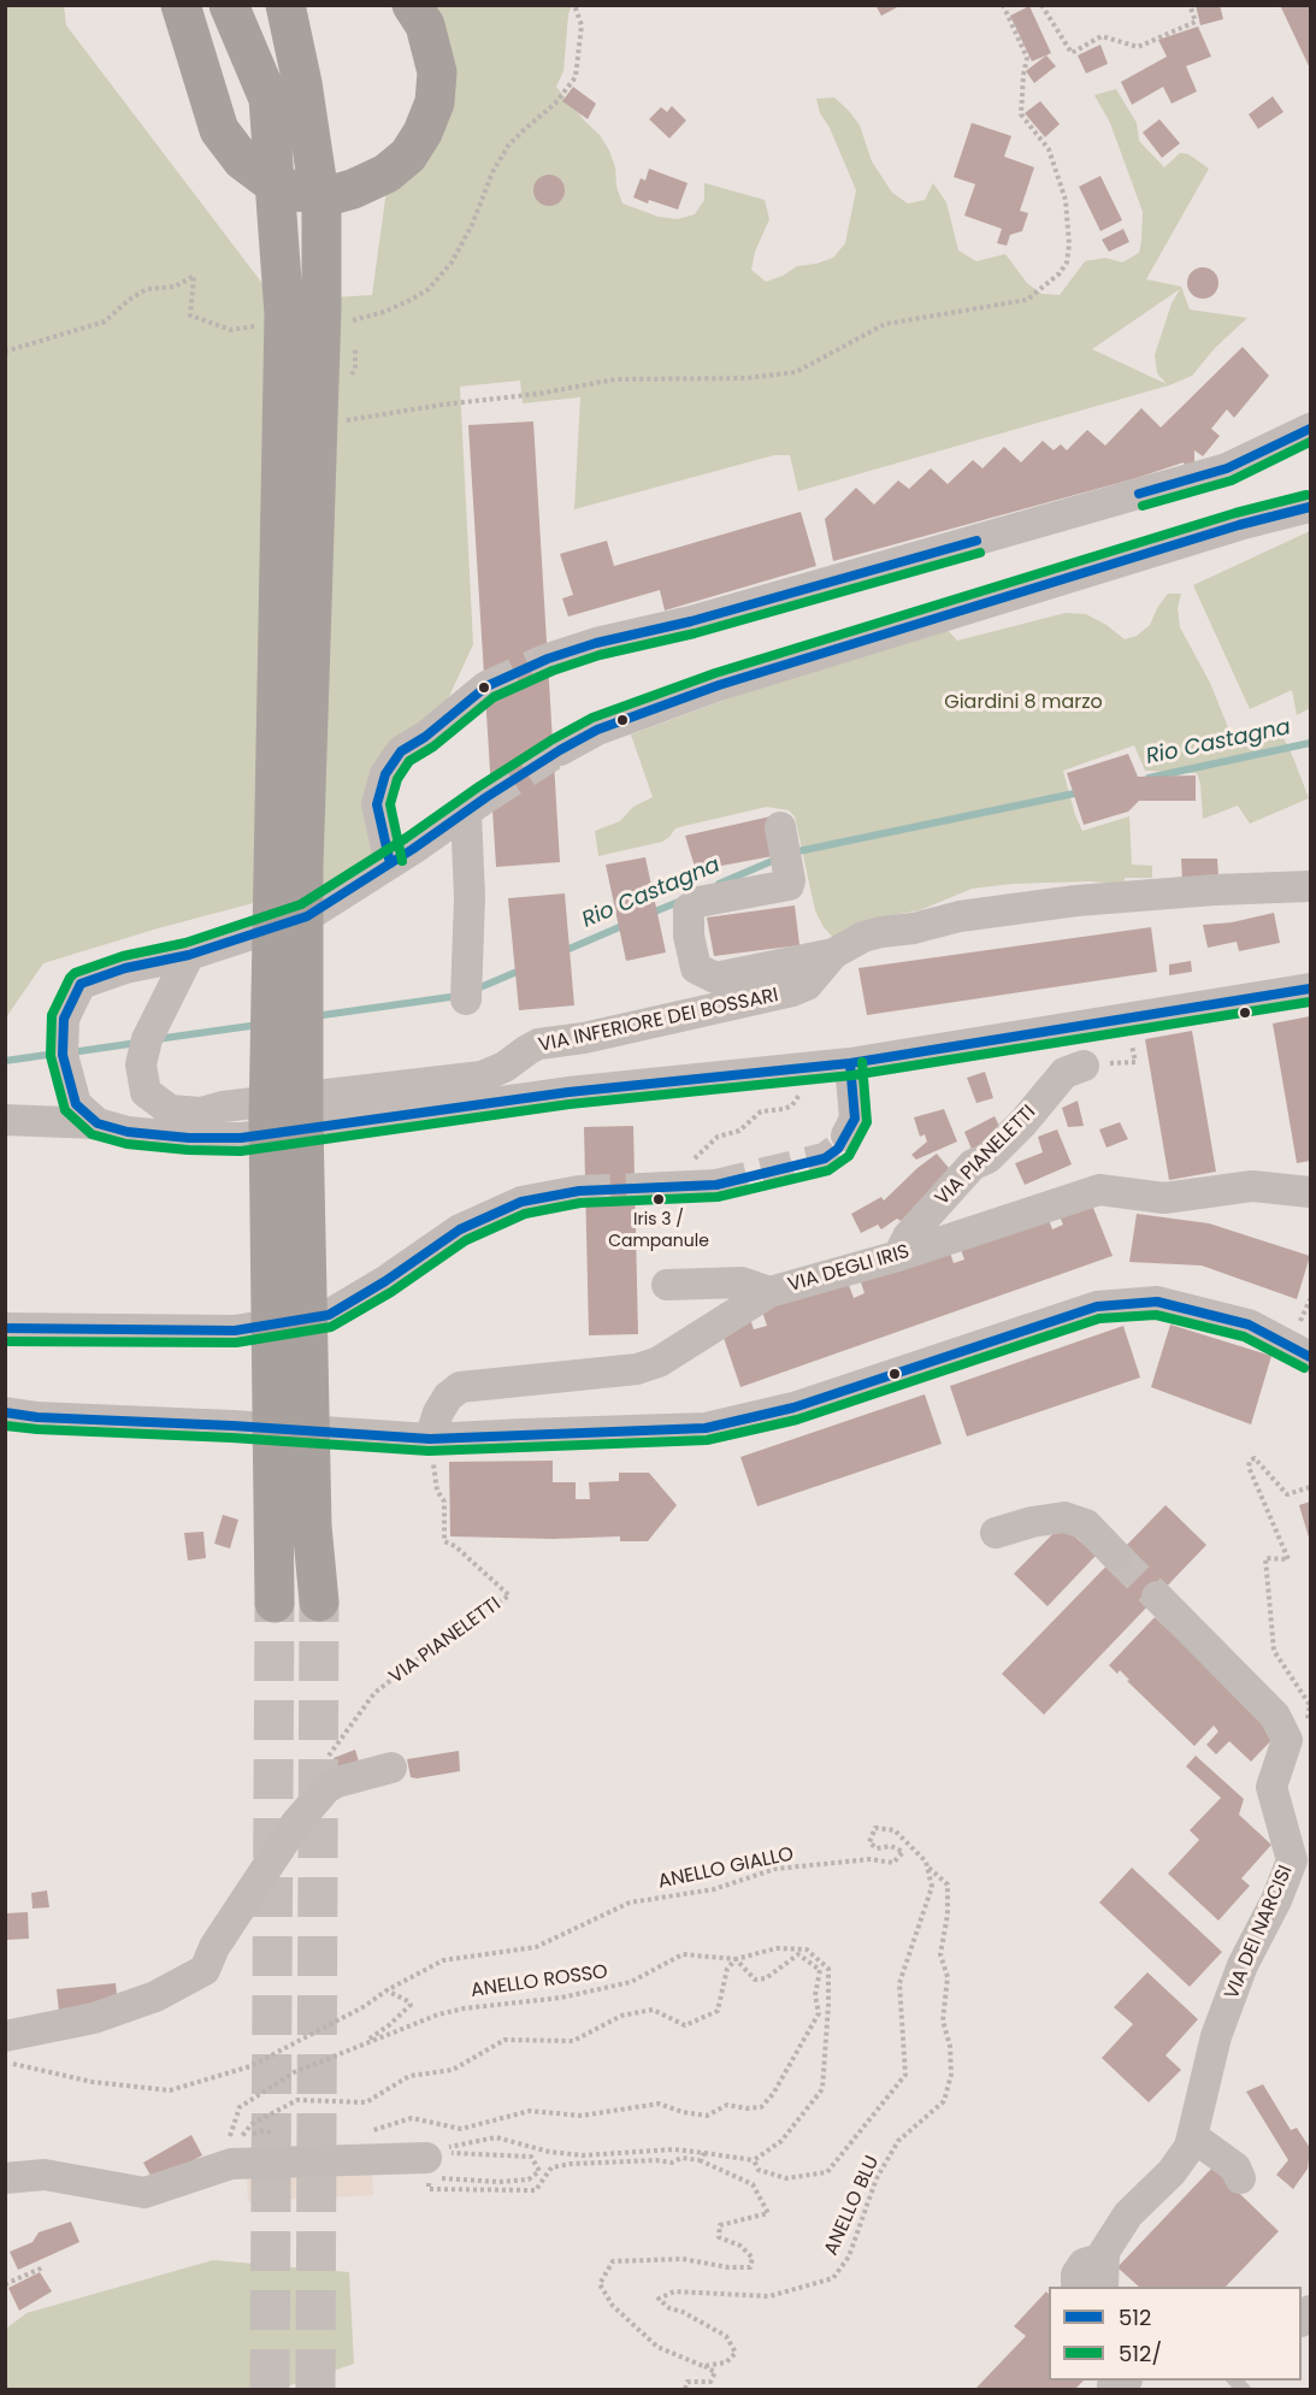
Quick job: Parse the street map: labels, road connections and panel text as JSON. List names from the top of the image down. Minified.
{"streets":{"street":["VIA INFERIORE DEI BOSSARI","VIA PIANELETTI","VIA DEGLI IRIS","VIA DEI NARCISI"],"path":["ANELLO GIALLO","ANELLO ROSSO","ANELLO BLU"]},"crossings":[["VIA PIANELETTI","VIA DEGLI IRIS"],["ANELLO GIALLO","ANELLO BLU"]],"water":["Rio Castagna"],"parks":["Giardini 8 marzo"],"places":["Iris 3 / Campanule"],"lines":["transit line 512","transit line 512/"],"legend":["512","512/"]}
